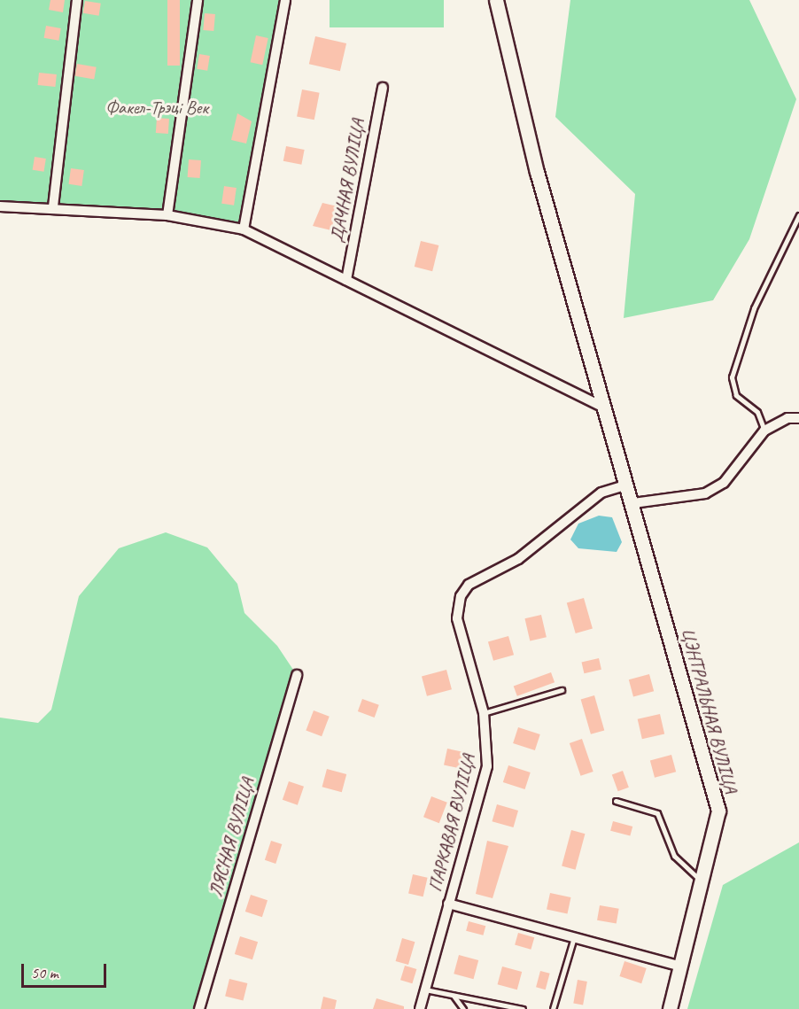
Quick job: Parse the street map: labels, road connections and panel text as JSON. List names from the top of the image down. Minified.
{"streets":{"street":["ДАЧНАЯ ВУЛІЦА","ЦЭНТРАЛЬНАЯ ВУЛІЦА","ПАРКАВАЯ ВУЛІЦА","ЛЯСНАЯ ВУЛІЦА"]},"crossings":[["ЦЭНТРАЛЬНАЯ ВУЛІЦА","ПАРКАВАЯ ВУЛІЦА"]],"parks":["Факел-Трэці Век"],"scale_bar":"50 m"}
